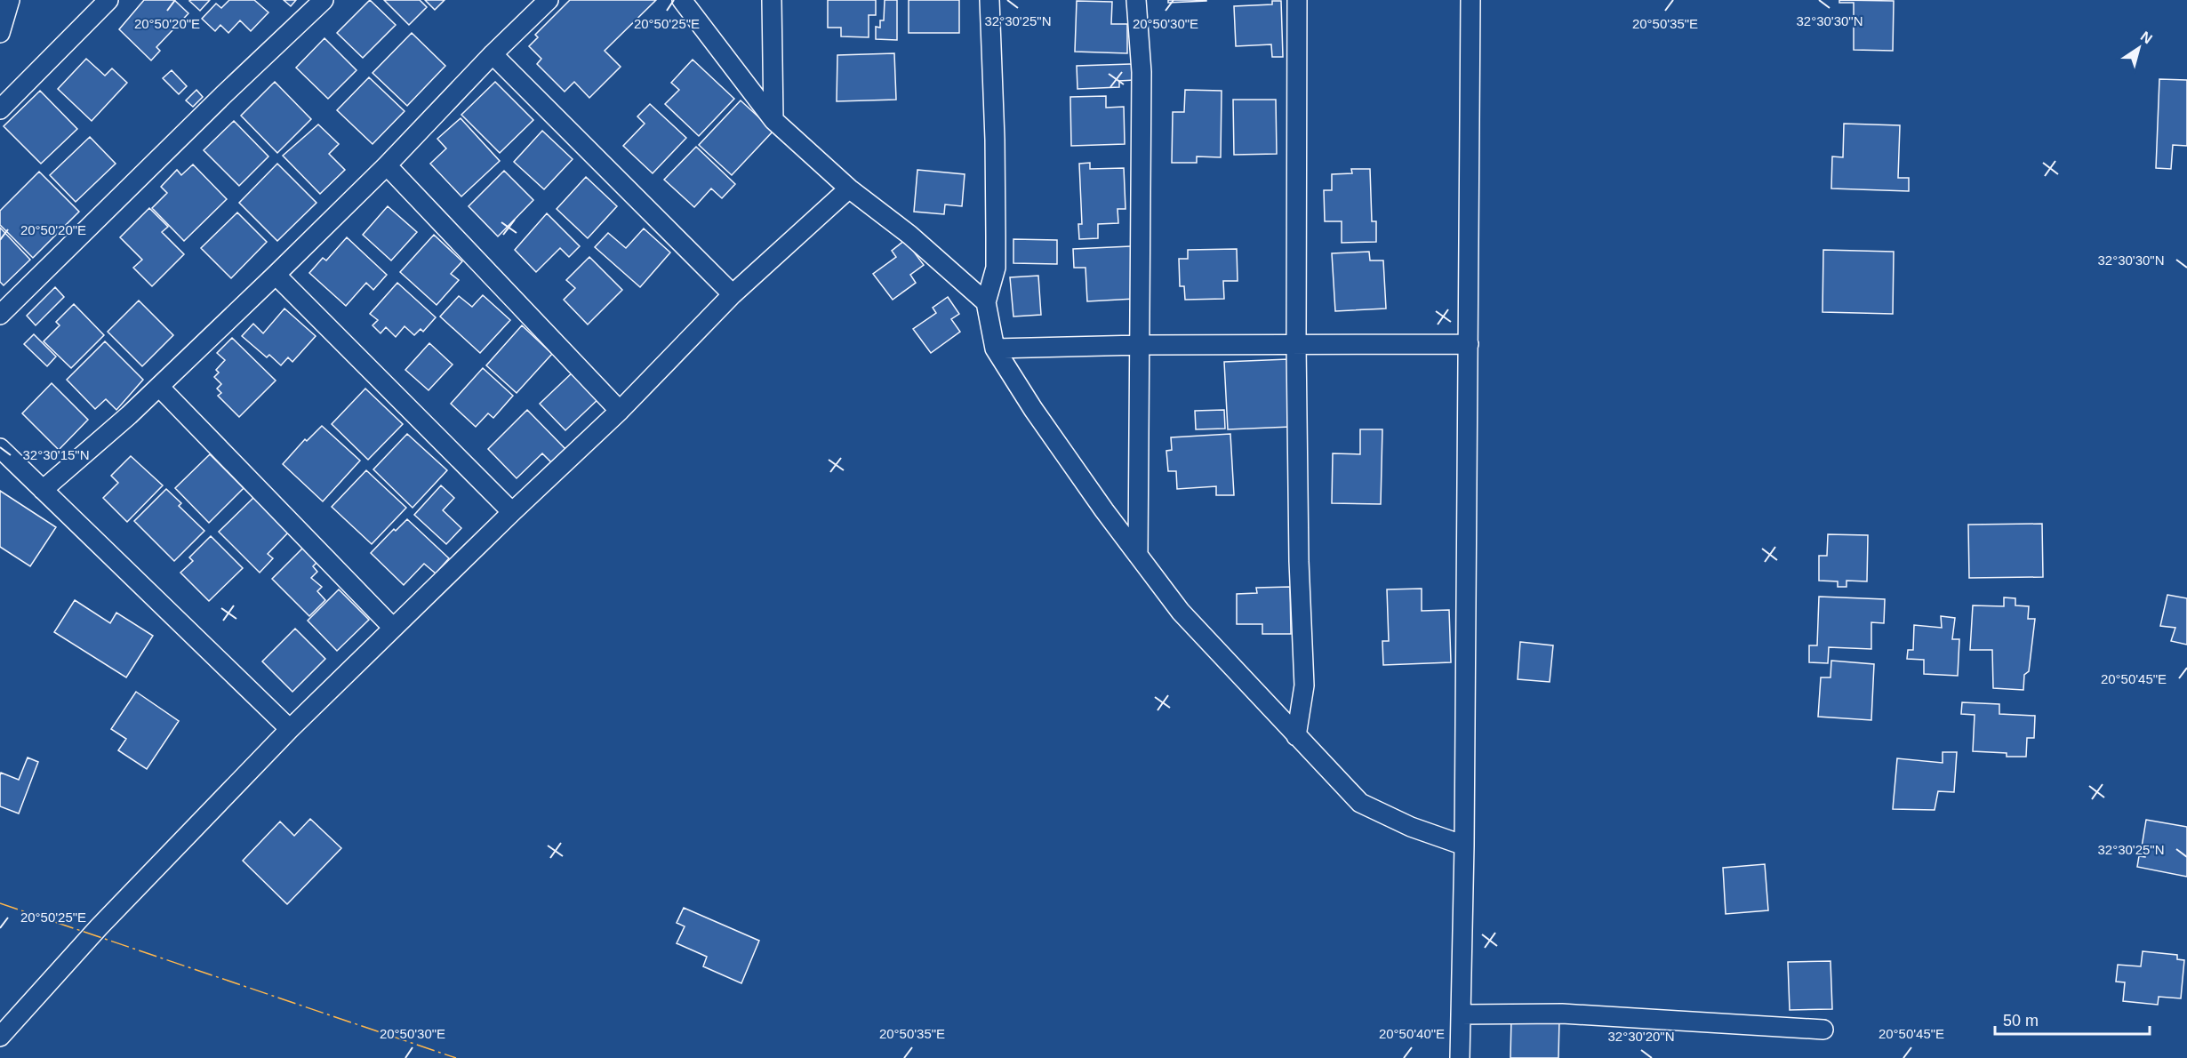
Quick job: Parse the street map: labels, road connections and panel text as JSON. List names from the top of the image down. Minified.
{"scale_bar":"50 m","north":"top right","coordinates":["32°30'30\"N","32°30'25\"N","20°50'20\"E","20°50'25\"E","20°50'30\"E","20°50'35\"E","32°30'15\"N","20°50'45\"E","20°50'40\"E","32°30'20\"N"]}
